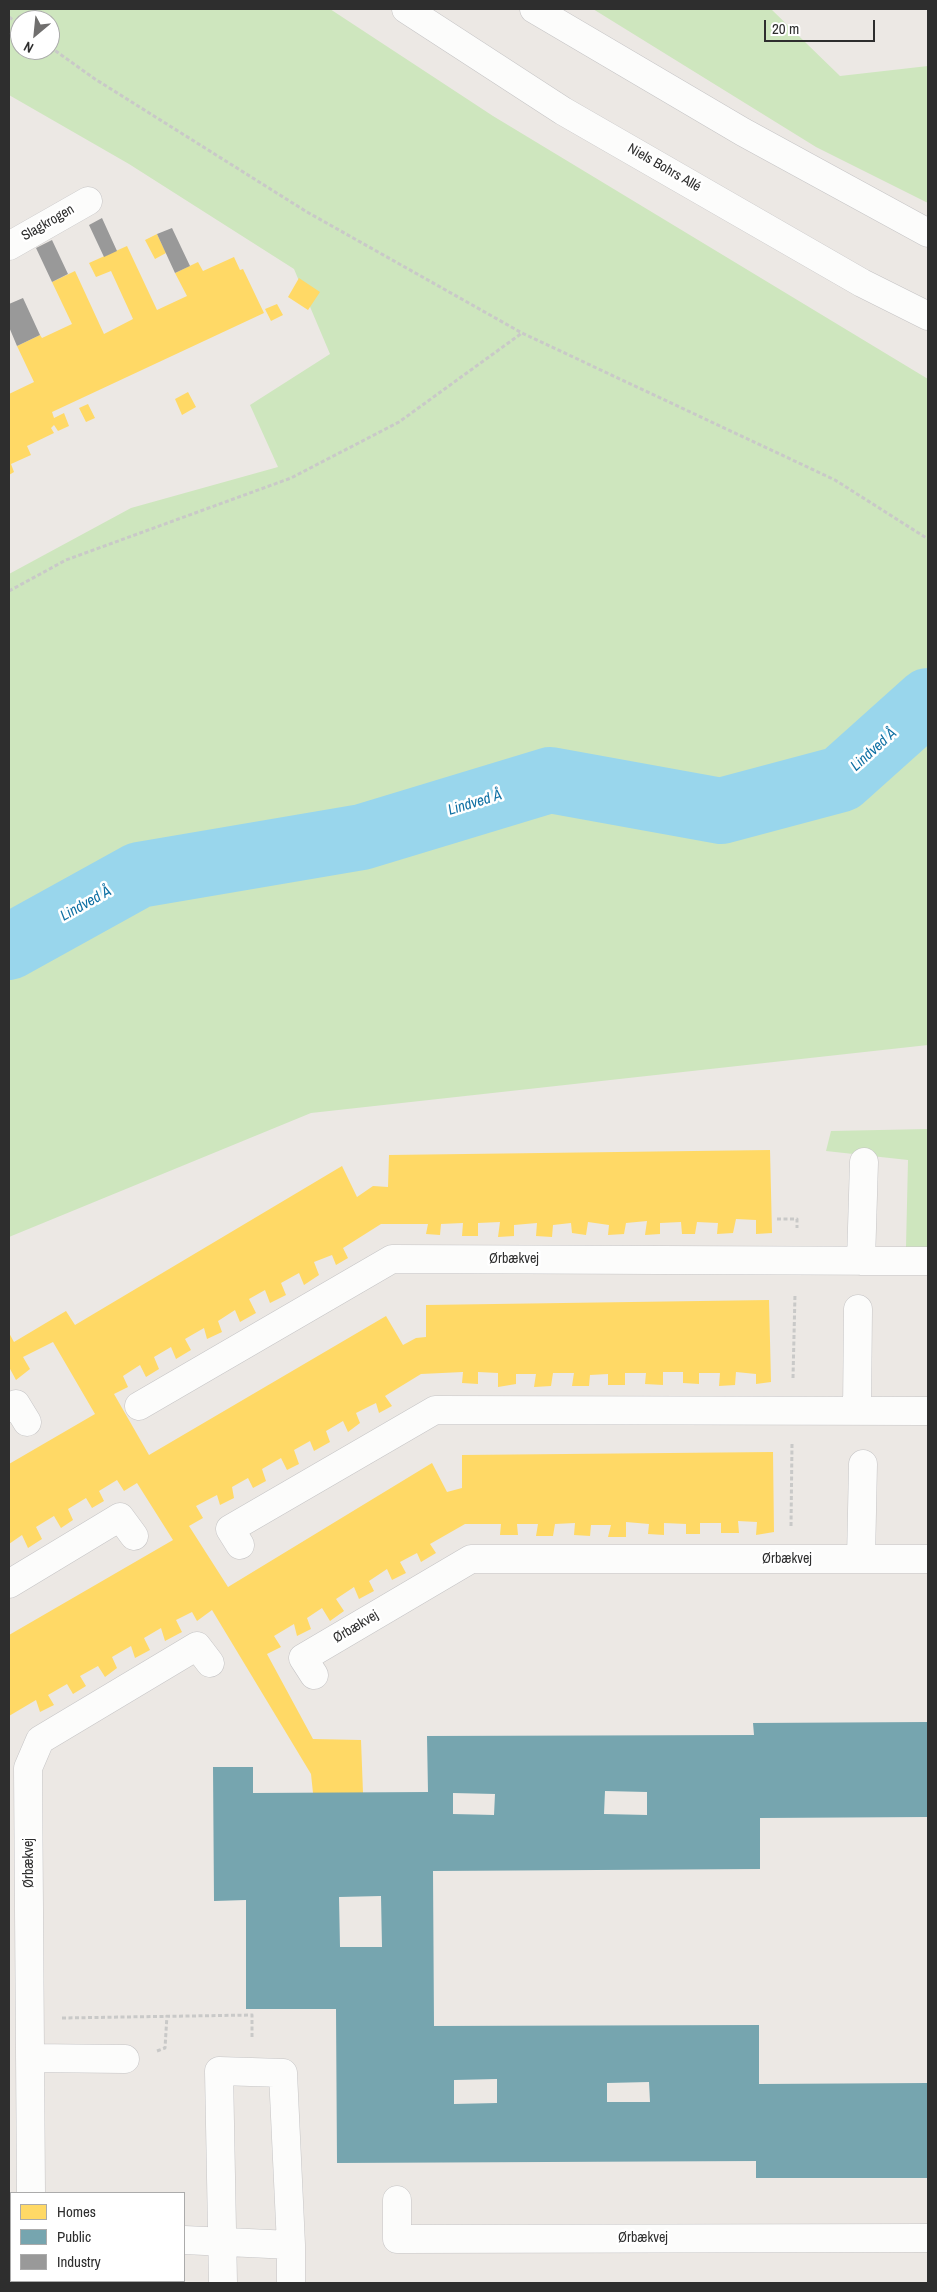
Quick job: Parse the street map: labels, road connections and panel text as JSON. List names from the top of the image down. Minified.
{"streets":{"street":["Niels Bohrs Allé","Slagkrogen","Ørbækvej"]},"water":["Lindved Å"],"legend":["Homes","Public","Industry"],"scale_bar":"20 m","north":"bottom left"}
